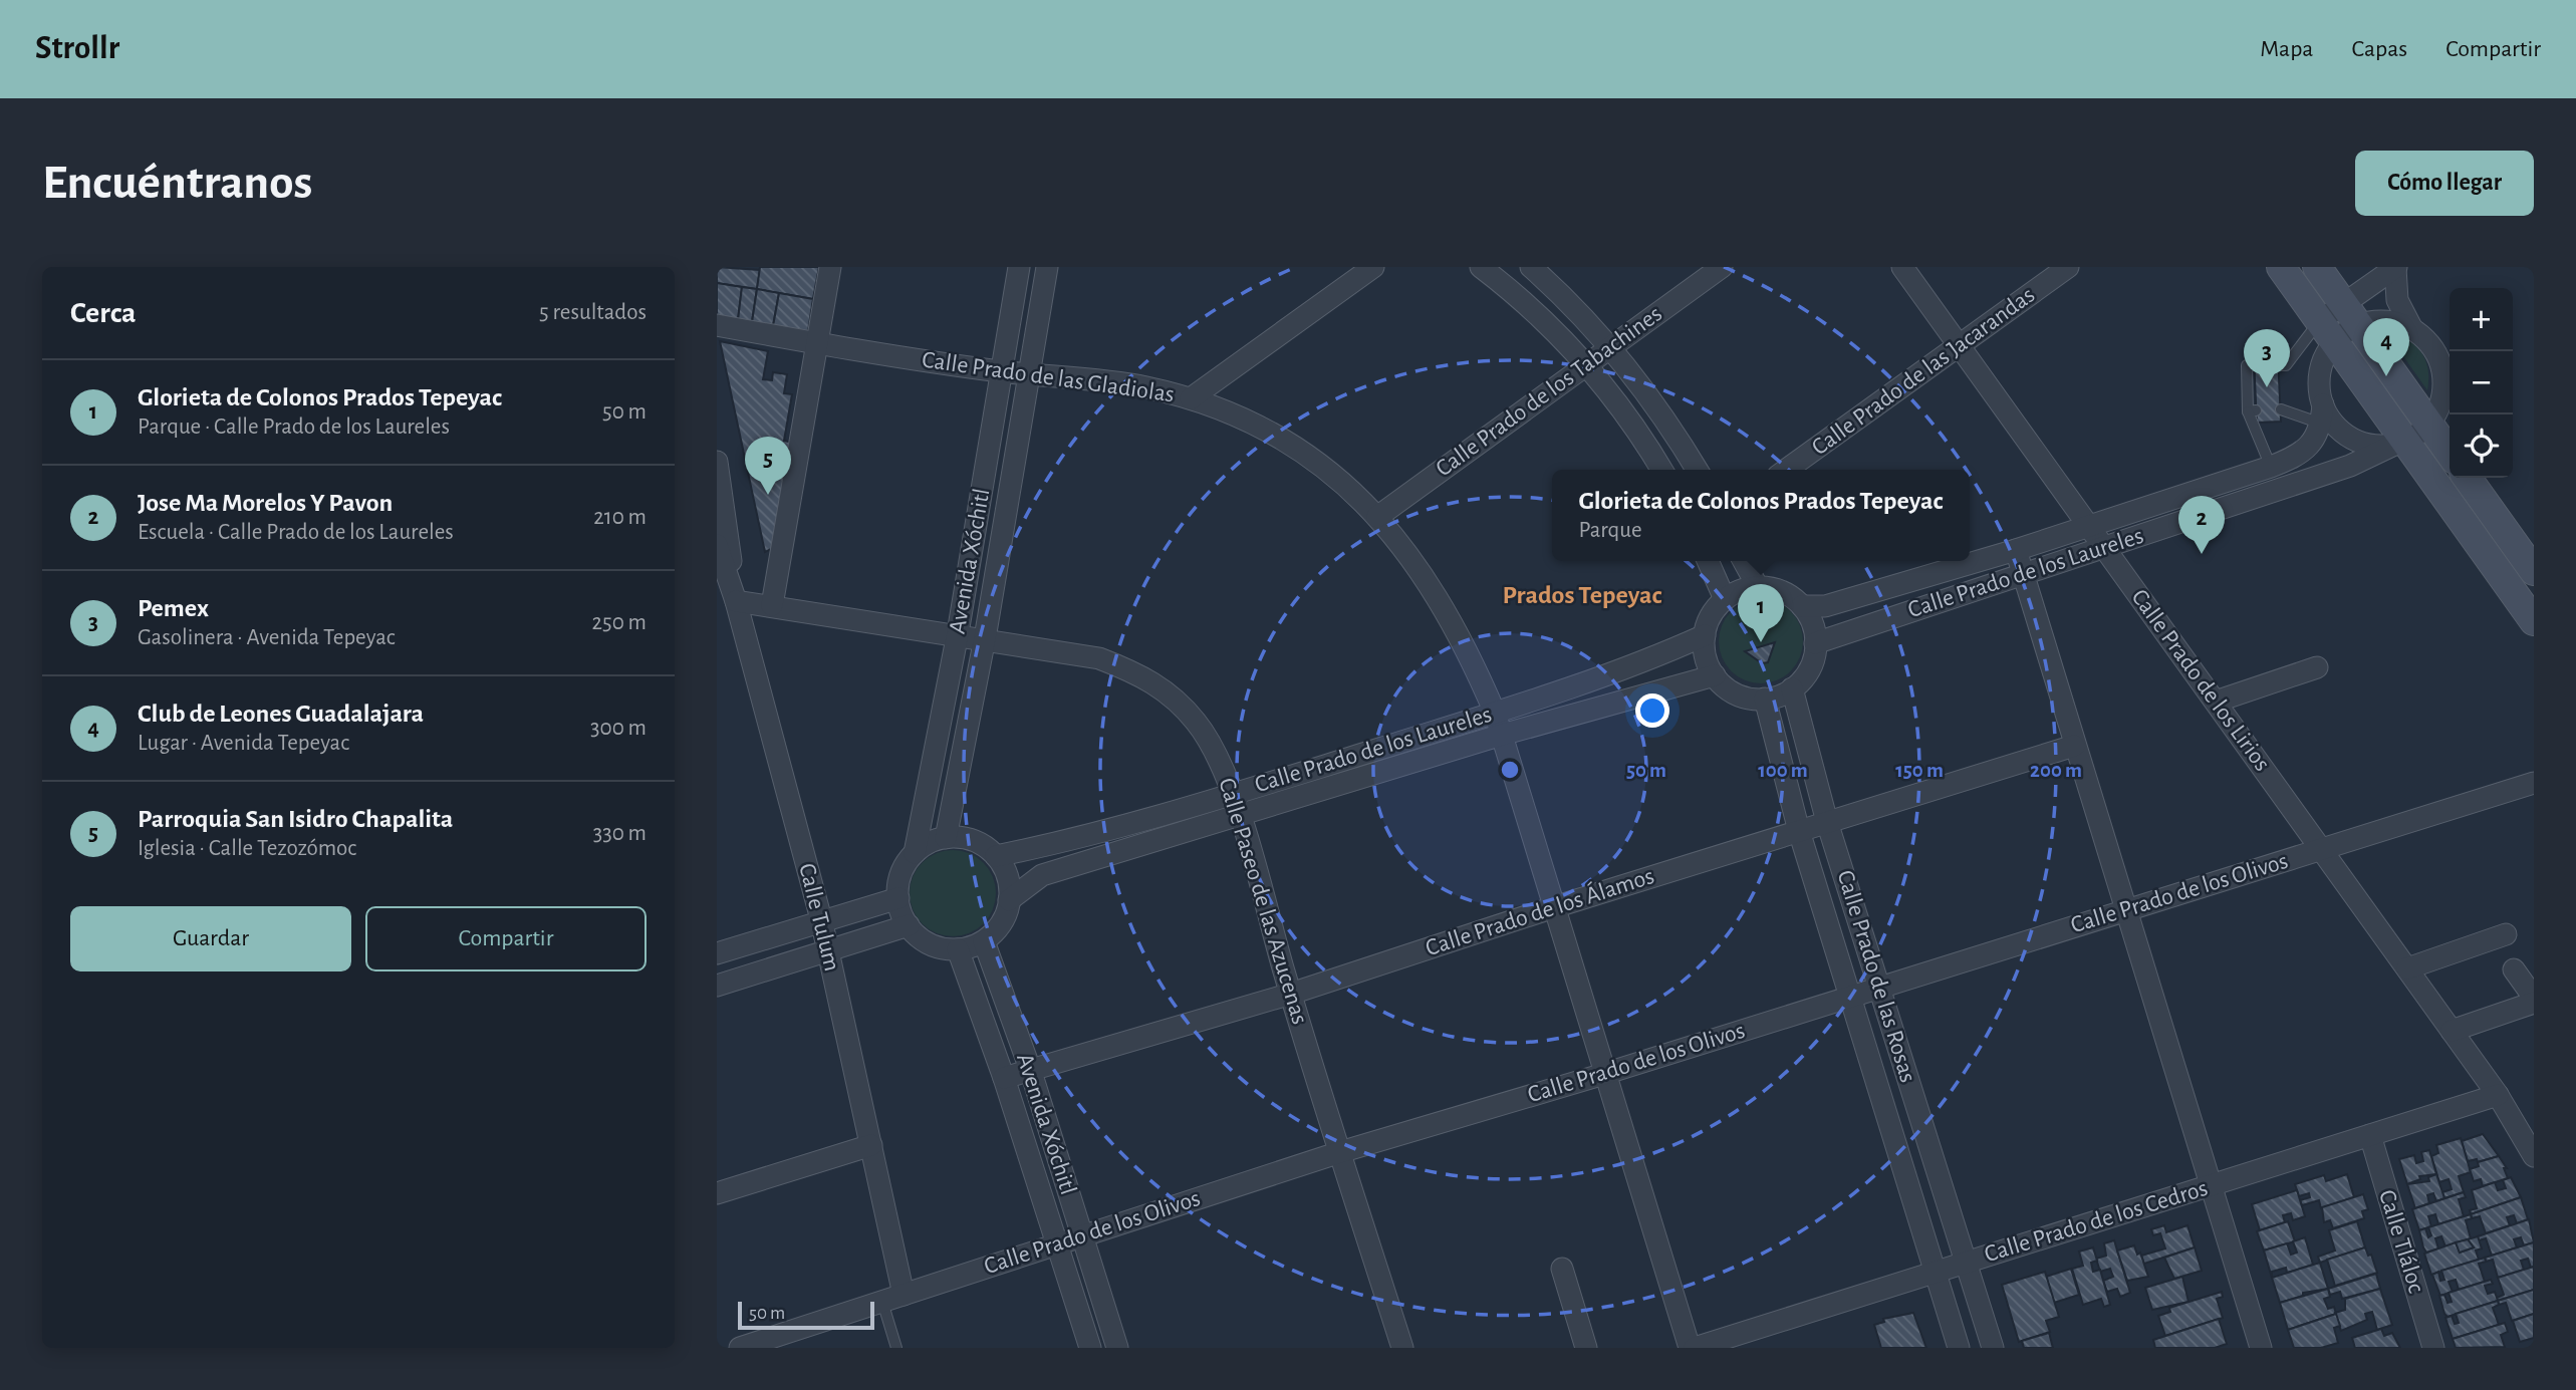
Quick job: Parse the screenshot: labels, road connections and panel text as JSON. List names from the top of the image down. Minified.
{"streets":{"street":["Calle Prado de las Jacarandas","Calle Prado de las Gladiolas","Calle Prado de los Tabachines","Avenida Xóchitl","Calle Prado de los Laureles","Calle Prado de los Lirios","Calle Prado de los Olivos","Calle Paseo de las Azucenas","Calle Prado de los Álamos","Calle Tulum","Calle Prado de las Rosas","Calle Prado de los Cedros","Calle Tláloc"]},"crossings":[["Calle Prado de las Jacarandas","Calle Prado de los Lirios"],["Calle Prado de las Gladiolas","Calle Prado de los Tabachines"],["Calle Prado de las Gladiolas","Avenida Xóchitl"],["Calle Prado de las Gladiolas","Calle Prado de los Laureles"],["Calle Prado de las Gladiolas","Calle Prado de los Olivos"],["Calle Prado de las Gladiolas","Calle Prado de los Álamos"],["Calle Prado de las Gladiolas","Calle Prado de los Cedros"],["Avenida Xóchitl","Calle Prado de los Laureles"],["Avenida Xóchitl","Calle Prado de los Olivos"],["Avenida Xóchitl","Calle Paseo de las Azucenas"],["Avenida Xóchitl","Calle Prado de los Álamos"],["Calle Prado de los Laureles","Calle Prado de los Lirios"],["Calle Prado de los Laureles","Calle Paseo de las Azucenas"],["Calle Prado de los Laureles","Calle Prado de las Rosas"],["Calle Prado de los Lirios","Calle Prado de los Olivos"],["Calle Prado de los Lirios","Calle Prado de los Cedros"],["Calle Prado de los Olivos","Calle Paseo de las Azucenas"],["Calle Prado de los Olivos","Calle Tulum"],["Calle Prado de los Olivos","Calle Prado de las Rosas"],["Calle Paseo de las Azucenas","Calle Prado de los Álamos"],["Calle Paseo de las Azucenas","Calle Tulum"],["Calle Prado de los Álamos","Calle Prado de las Rosas"],["Calle Prado de las Rosas","Calle Prado de los Cedros"],["Calle Prado de los Cedros","Calle Tláloc"]],"districts":["Prados Tepeyac"],"scale_bar":"50 m","page":{"header":"Strollr","nav":["Mapa","Capas","Compartir"],"buttons":["Cómo llegar",["Guardar","Compartir"]],"title":"Encuéntranos","heading":["Cerca","5 resultados"],"map_buttons":["+","−"],"pins":["4","3","5","2","1"],"list":[{"mark":"1","name":"Glorieta de Colonos Prados Tepeyac","note":"Parque · Calle Prado de los Laureles","value":"50 m"},{"mark":"2","name":"Jose Ma Morelos Y Pavon","note":"Escuela · Calle Prado de los Laureles","value":"210 m"},{"mark":"3","name":"Pemex","note":"Gasolinera · Avenida Tepeyac","value":"250 m"},{"mark":"4","name":"Club de Leones Guadalajara","note":"Lugar · Avenida Tepeyac","value":"300 m"},{"mark":"5","name":"Parroquia San Isidro Chapalita","note":"Iglesia · Calle Tezozómoc","value":"330 m"}],"popup":["Glorieta de Colonos Prados Tepeyac","Parque"],"scale":"50 m"},"rings":["50 m","100 m","150 m","200 m"]}
